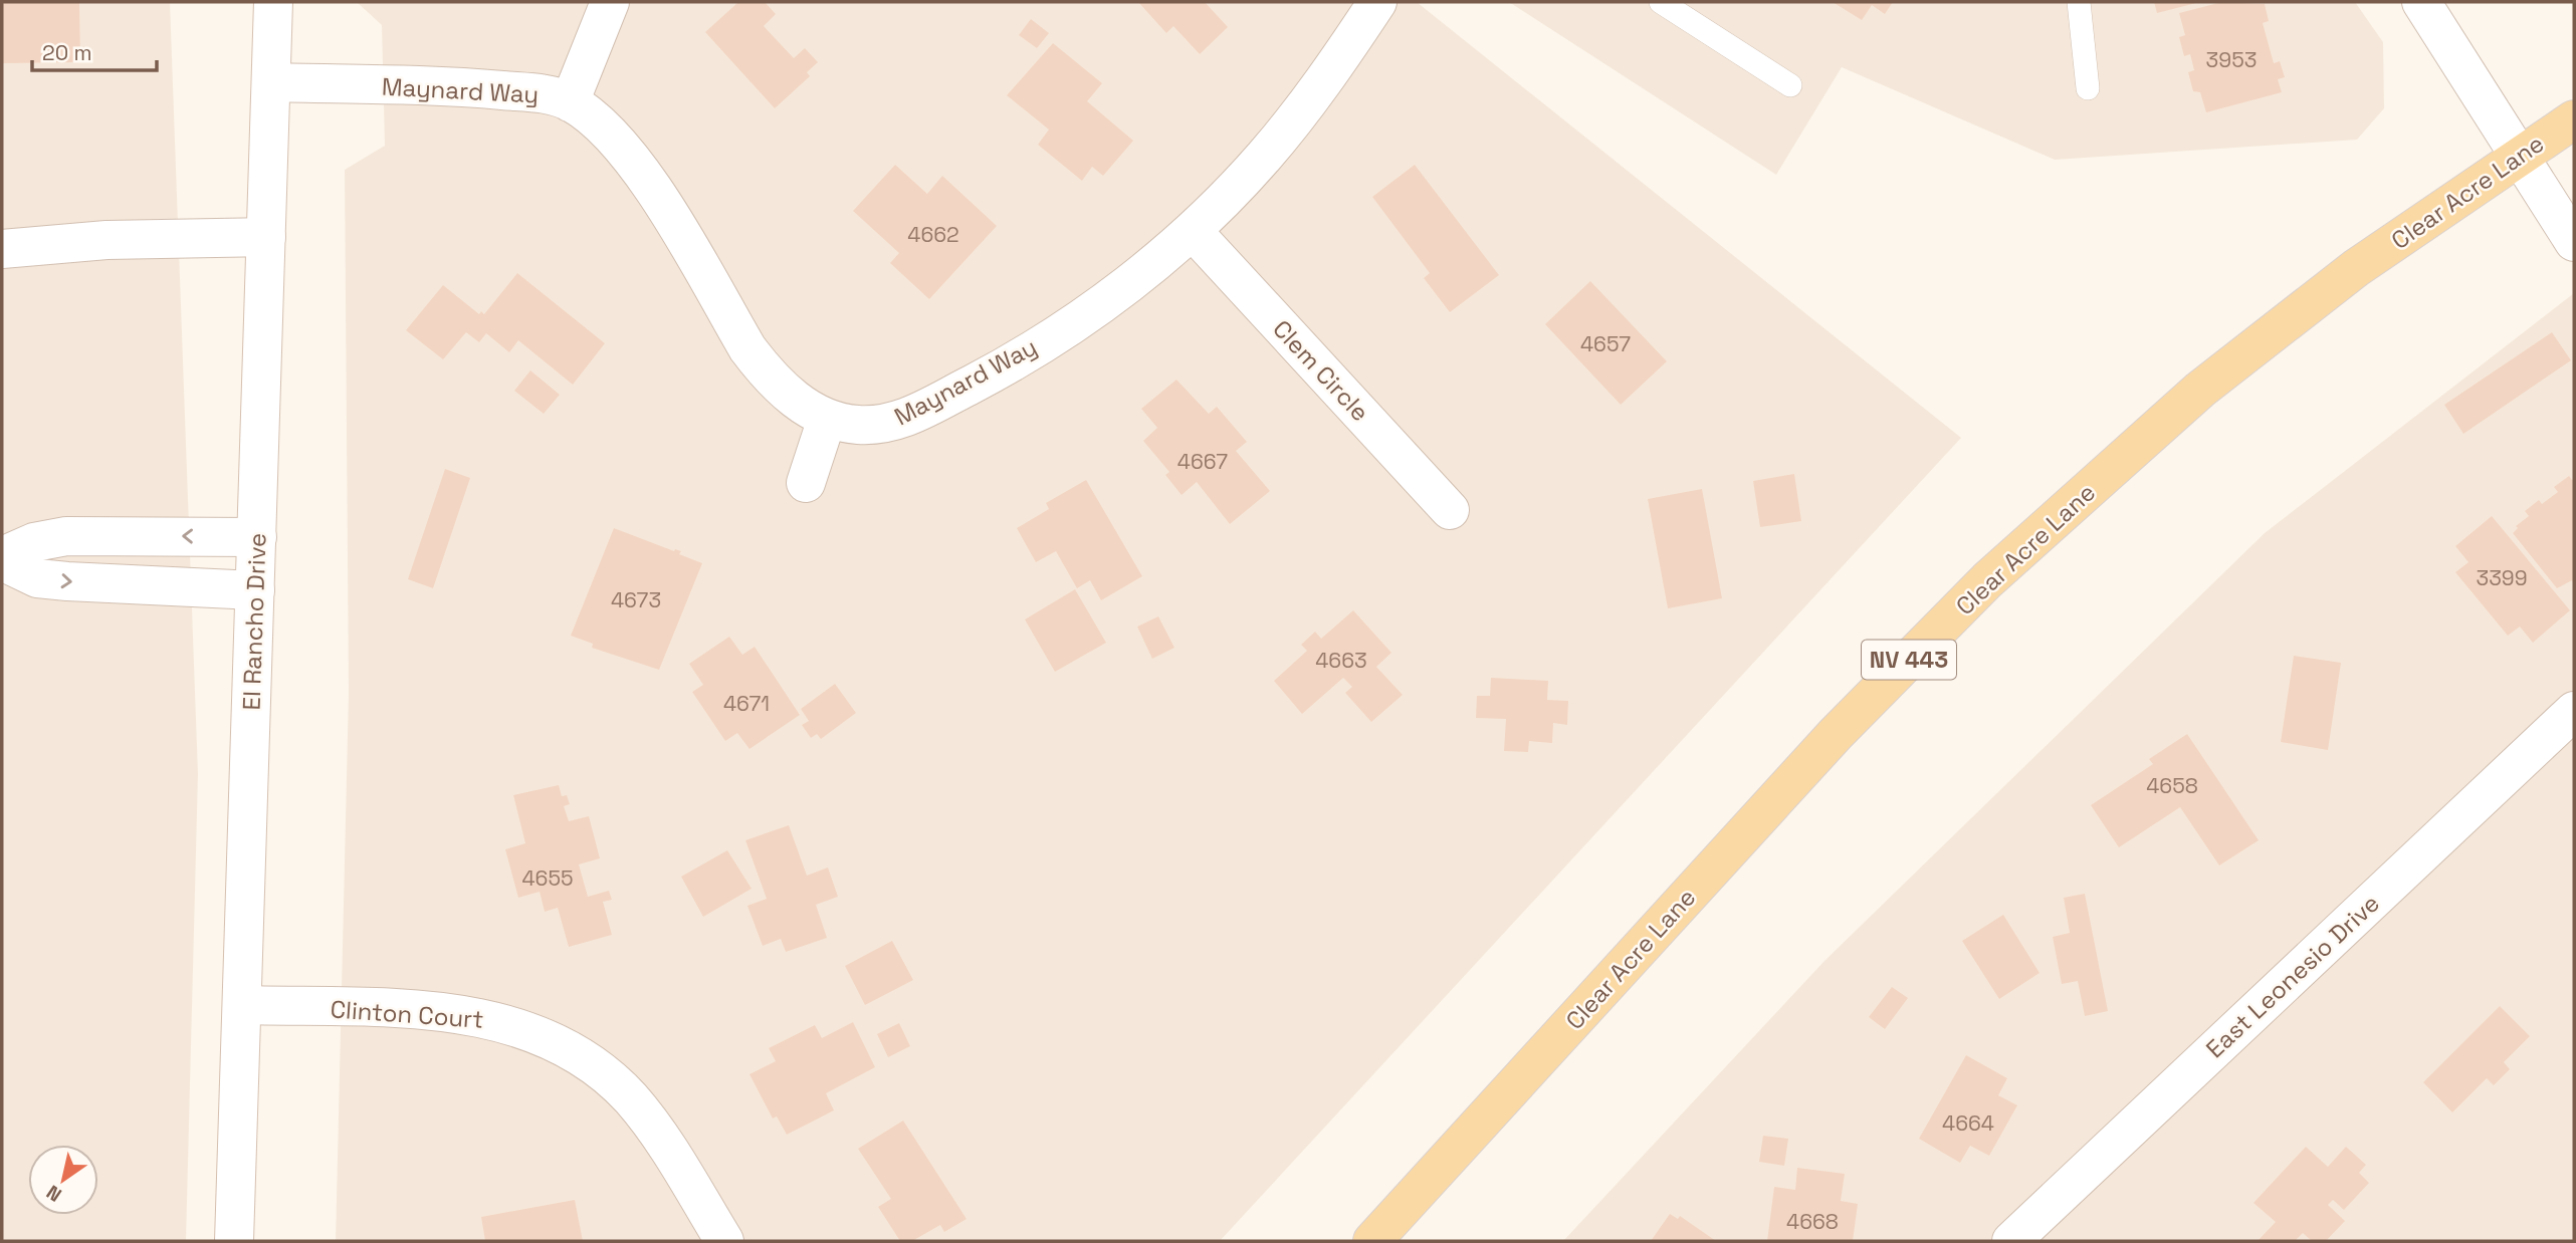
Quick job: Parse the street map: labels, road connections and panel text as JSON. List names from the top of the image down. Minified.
{"streets":{"main road":["Clear Acre Lane","NV 443"],"street":["Maynard Way","Clem Circle","El Rancho Drive","East Leonesio Drive","Clinton Court"]},"crossings":[["Maynard Way","Clem Circle"],["Maynard Way","El Rancho Drive"],["El Rancho Drive","Clinton Court"]],"house_numbers":["3953","4662","4657","4667","3399","4673","4663","4671","4658","4655","4664","4668"],"scale_bar":"20 m","north":"bottom left"}
